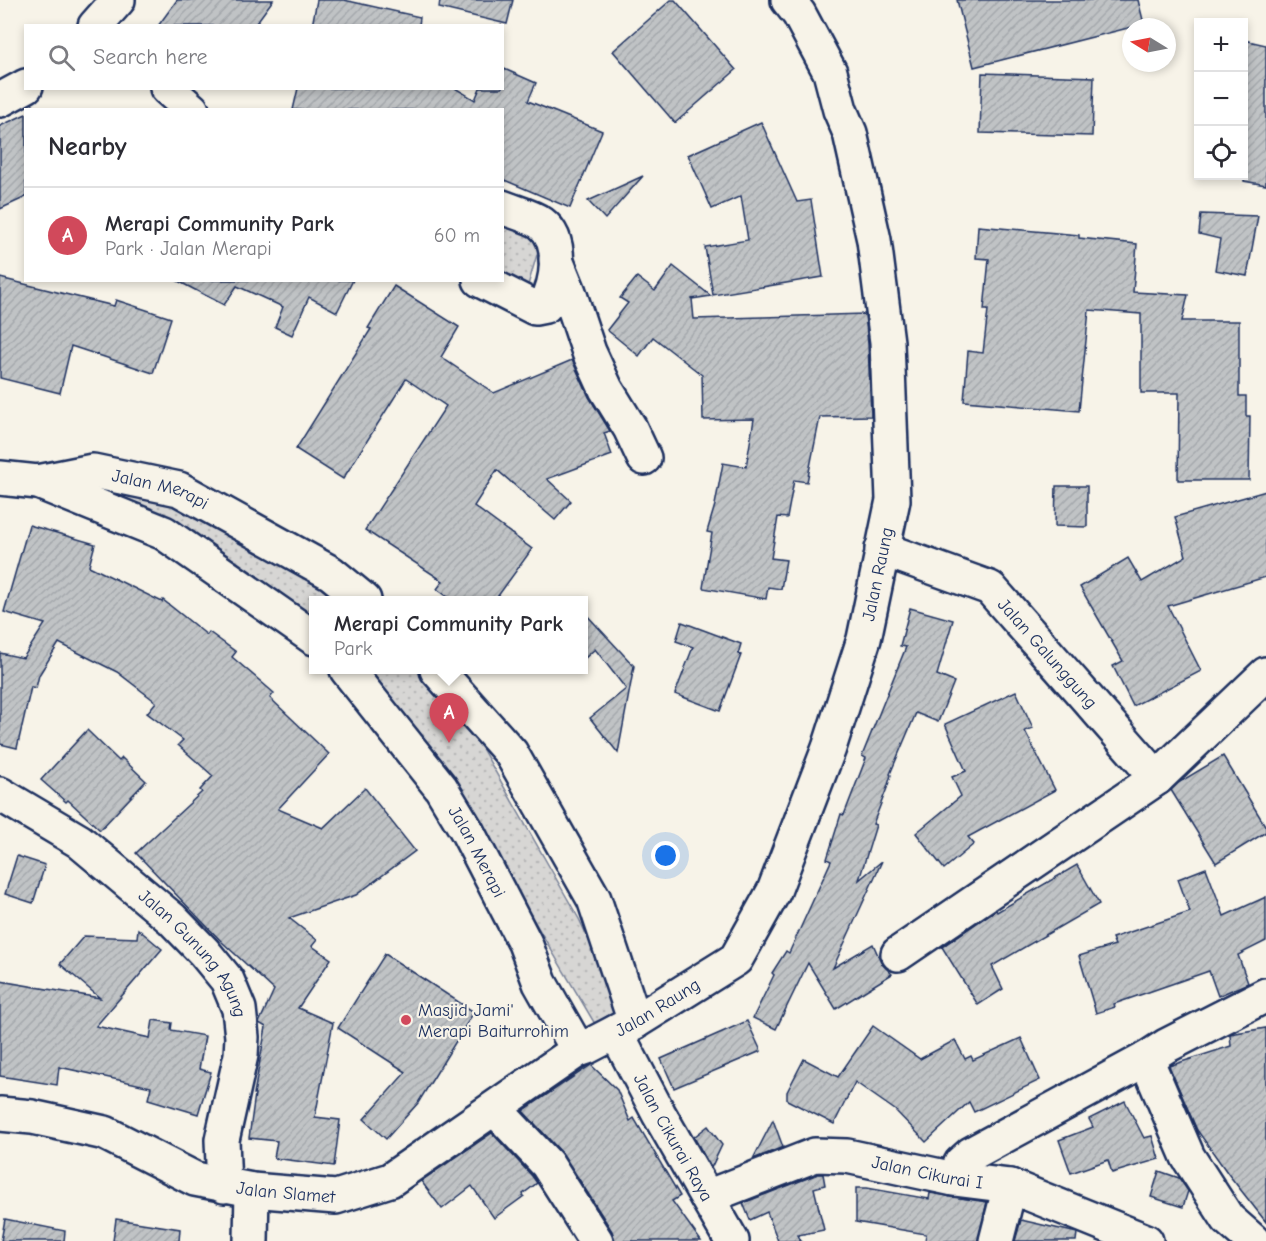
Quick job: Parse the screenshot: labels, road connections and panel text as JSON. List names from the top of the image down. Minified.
{"streets":{"street":["Jalan Merapi","Jalan Raung","Jalan Galunggung","Jalan Gunung Agung","Jalan Cikurai Raya","Jalan Cikurai I","Jalan Slamet"]},"crossings":[["Jalan Merapi","Jalan Raung"],["Jalan Merapi","Jalan Slamet"],["Jalan Raung","Jalan Galunggung"],["Jalan Raung","Jalan Cikurai Raya"],["Jalan Raung","Jalan Slamet"],["Jalan Gunung Agung","Jalan Slamet"],["Jalan Cikurai Raya","Jalan Cikurai I"]],"places":["Masjid Jami' Merapi Baiturrohim"],"north":"left","page":{"map_buttons":["+","−"],"search":"Search here","heading":"Nearby","list":[{"mark":"A","name":"Merapi Community Park","note":"Park · Jalan Merapi","value":"60 m"}],"popup":["Merapi Community Park","Park"],"pins":"A"}}
